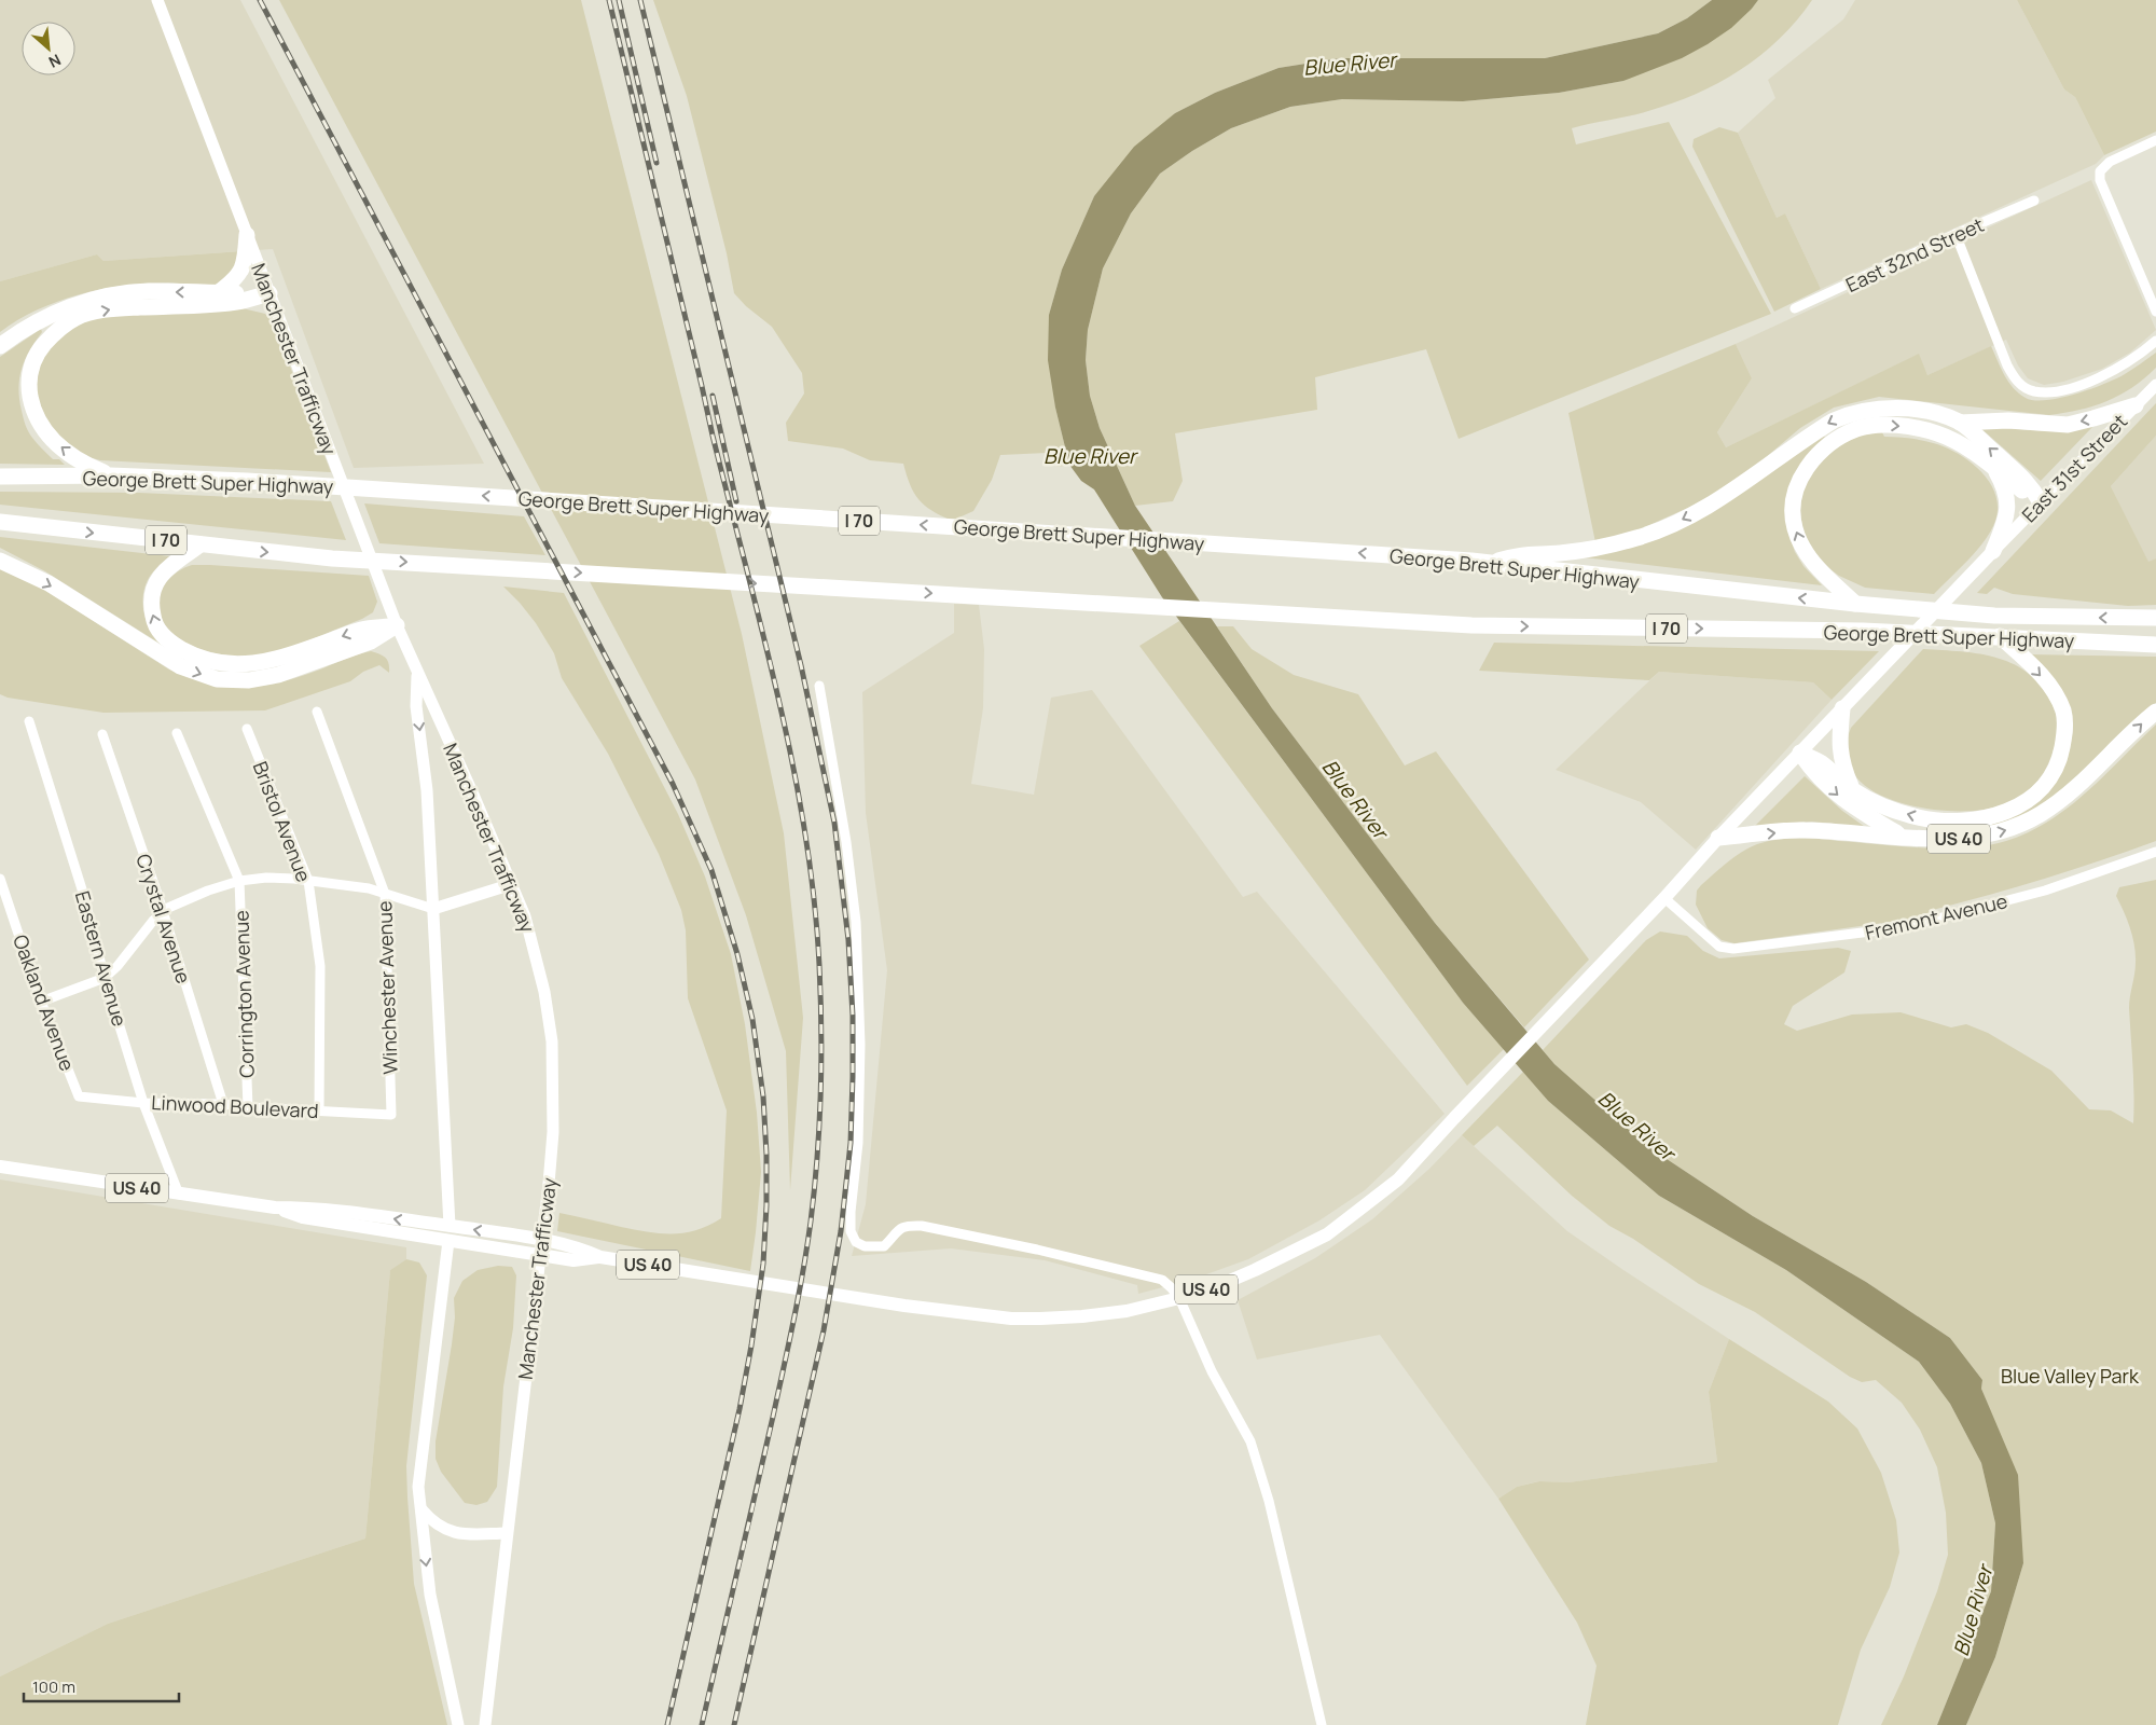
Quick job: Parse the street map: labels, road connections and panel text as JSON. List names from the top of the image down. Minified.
{"streets":{"highway":["George Brett Super Highway","I 70","US 40"],"main road":["Manchester Trafficway","East 31st Street"],"street":["East 32nd Street","Bristol Avenue","Fremont Avenue","Crystal Avenue","Eastern Avenue","Winchester Avenue","Corrington Avenue","Oakland Avenue","Linwood Boulevard"]},"crossings":[["East 31st Street","US 40"],["Bristol Avenue","Linwood Boulevard"],["US 40","Fremont Avenue"],["US 40","Eastern Avenue"],["Crystal Avenue","Linwood Boulevard"],["Eastern Avenue","Linwood Boulevard"],["Winchester Avenue","Linwood Boulevard"],["Corrington Avenue","Linwood Boulevard"],["Oakland Avenue","Linwood Boulevard"]],"water":["Blue River"],"parks":["Blue Valley Park"],"scale_bar":"100 m","north":"bottom right"}
